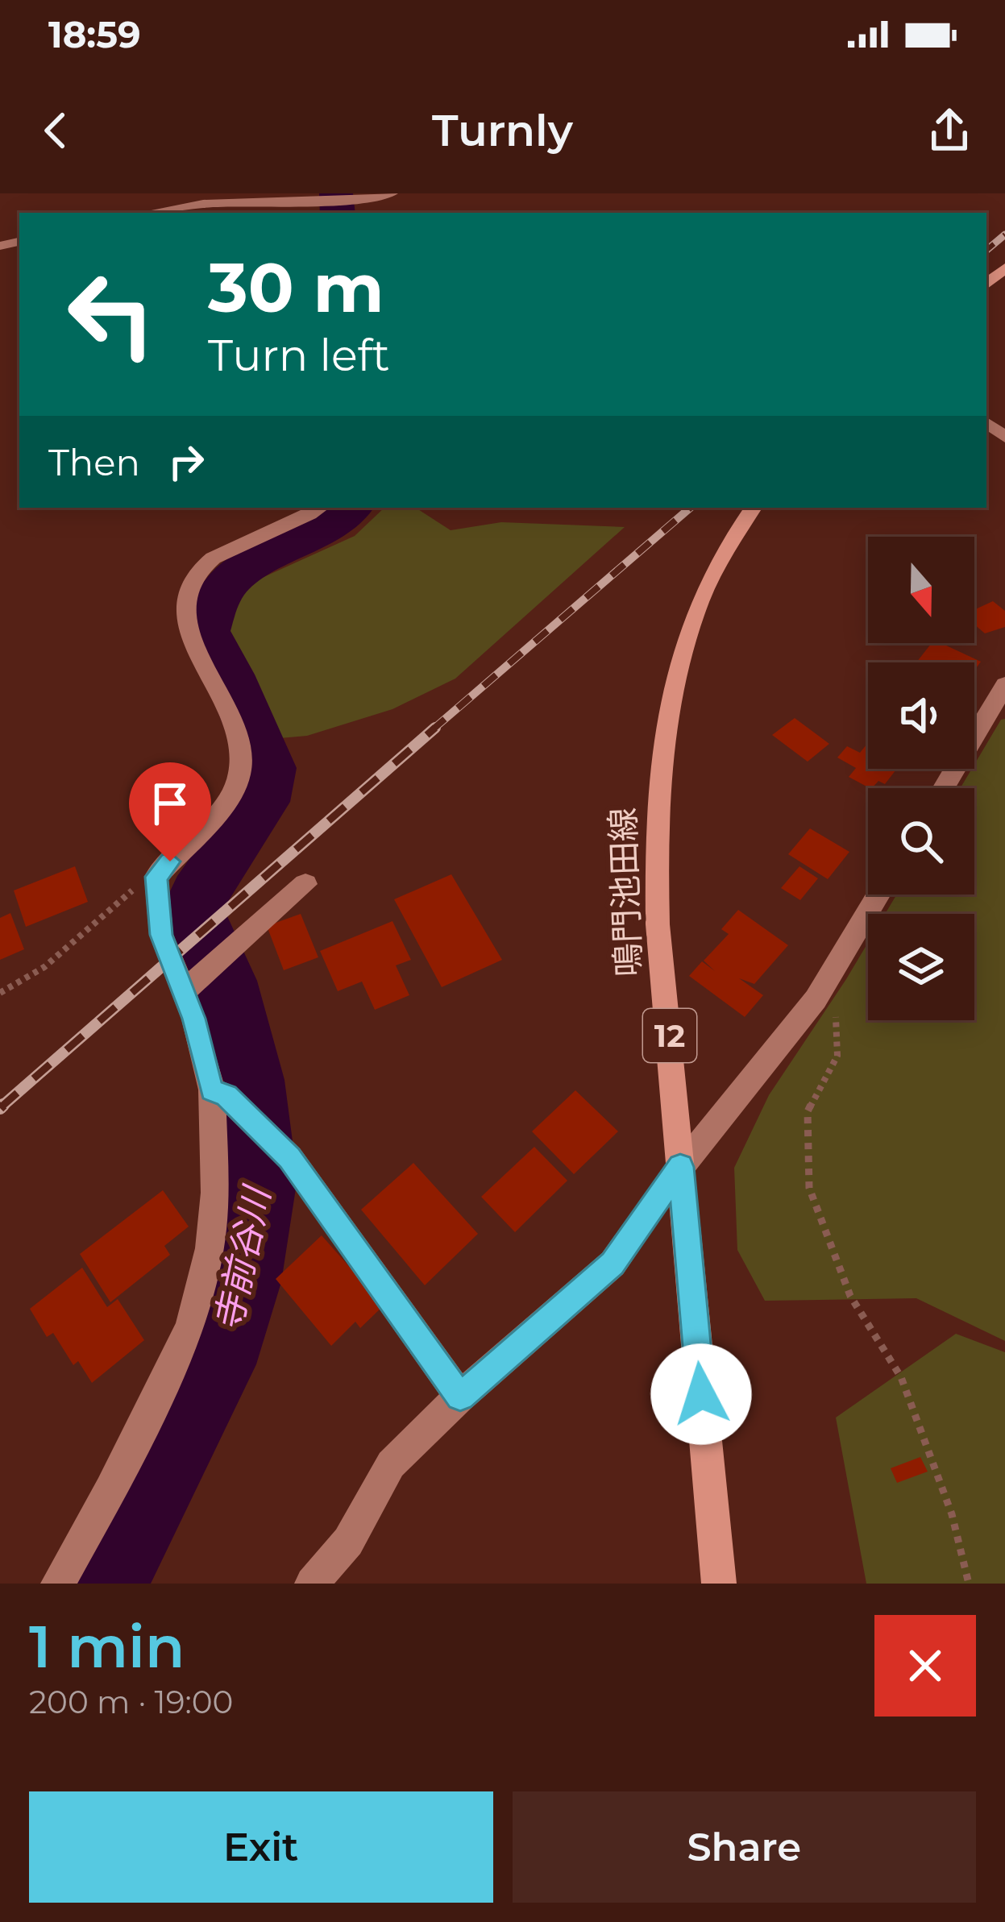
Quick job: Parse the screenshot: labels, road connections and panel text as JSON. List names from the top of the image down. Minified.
{"streets":{"main road":["鳴門池田線","12"]},"water":["寺前谷川"],"north":"bottom","page":{"status":"18:59","header":"Turnly","turn":["30 m","Turn left"],"then":"Then","heading":["1 min","200 m · 19:00"],"buttons":["Exit","Share"]}}
